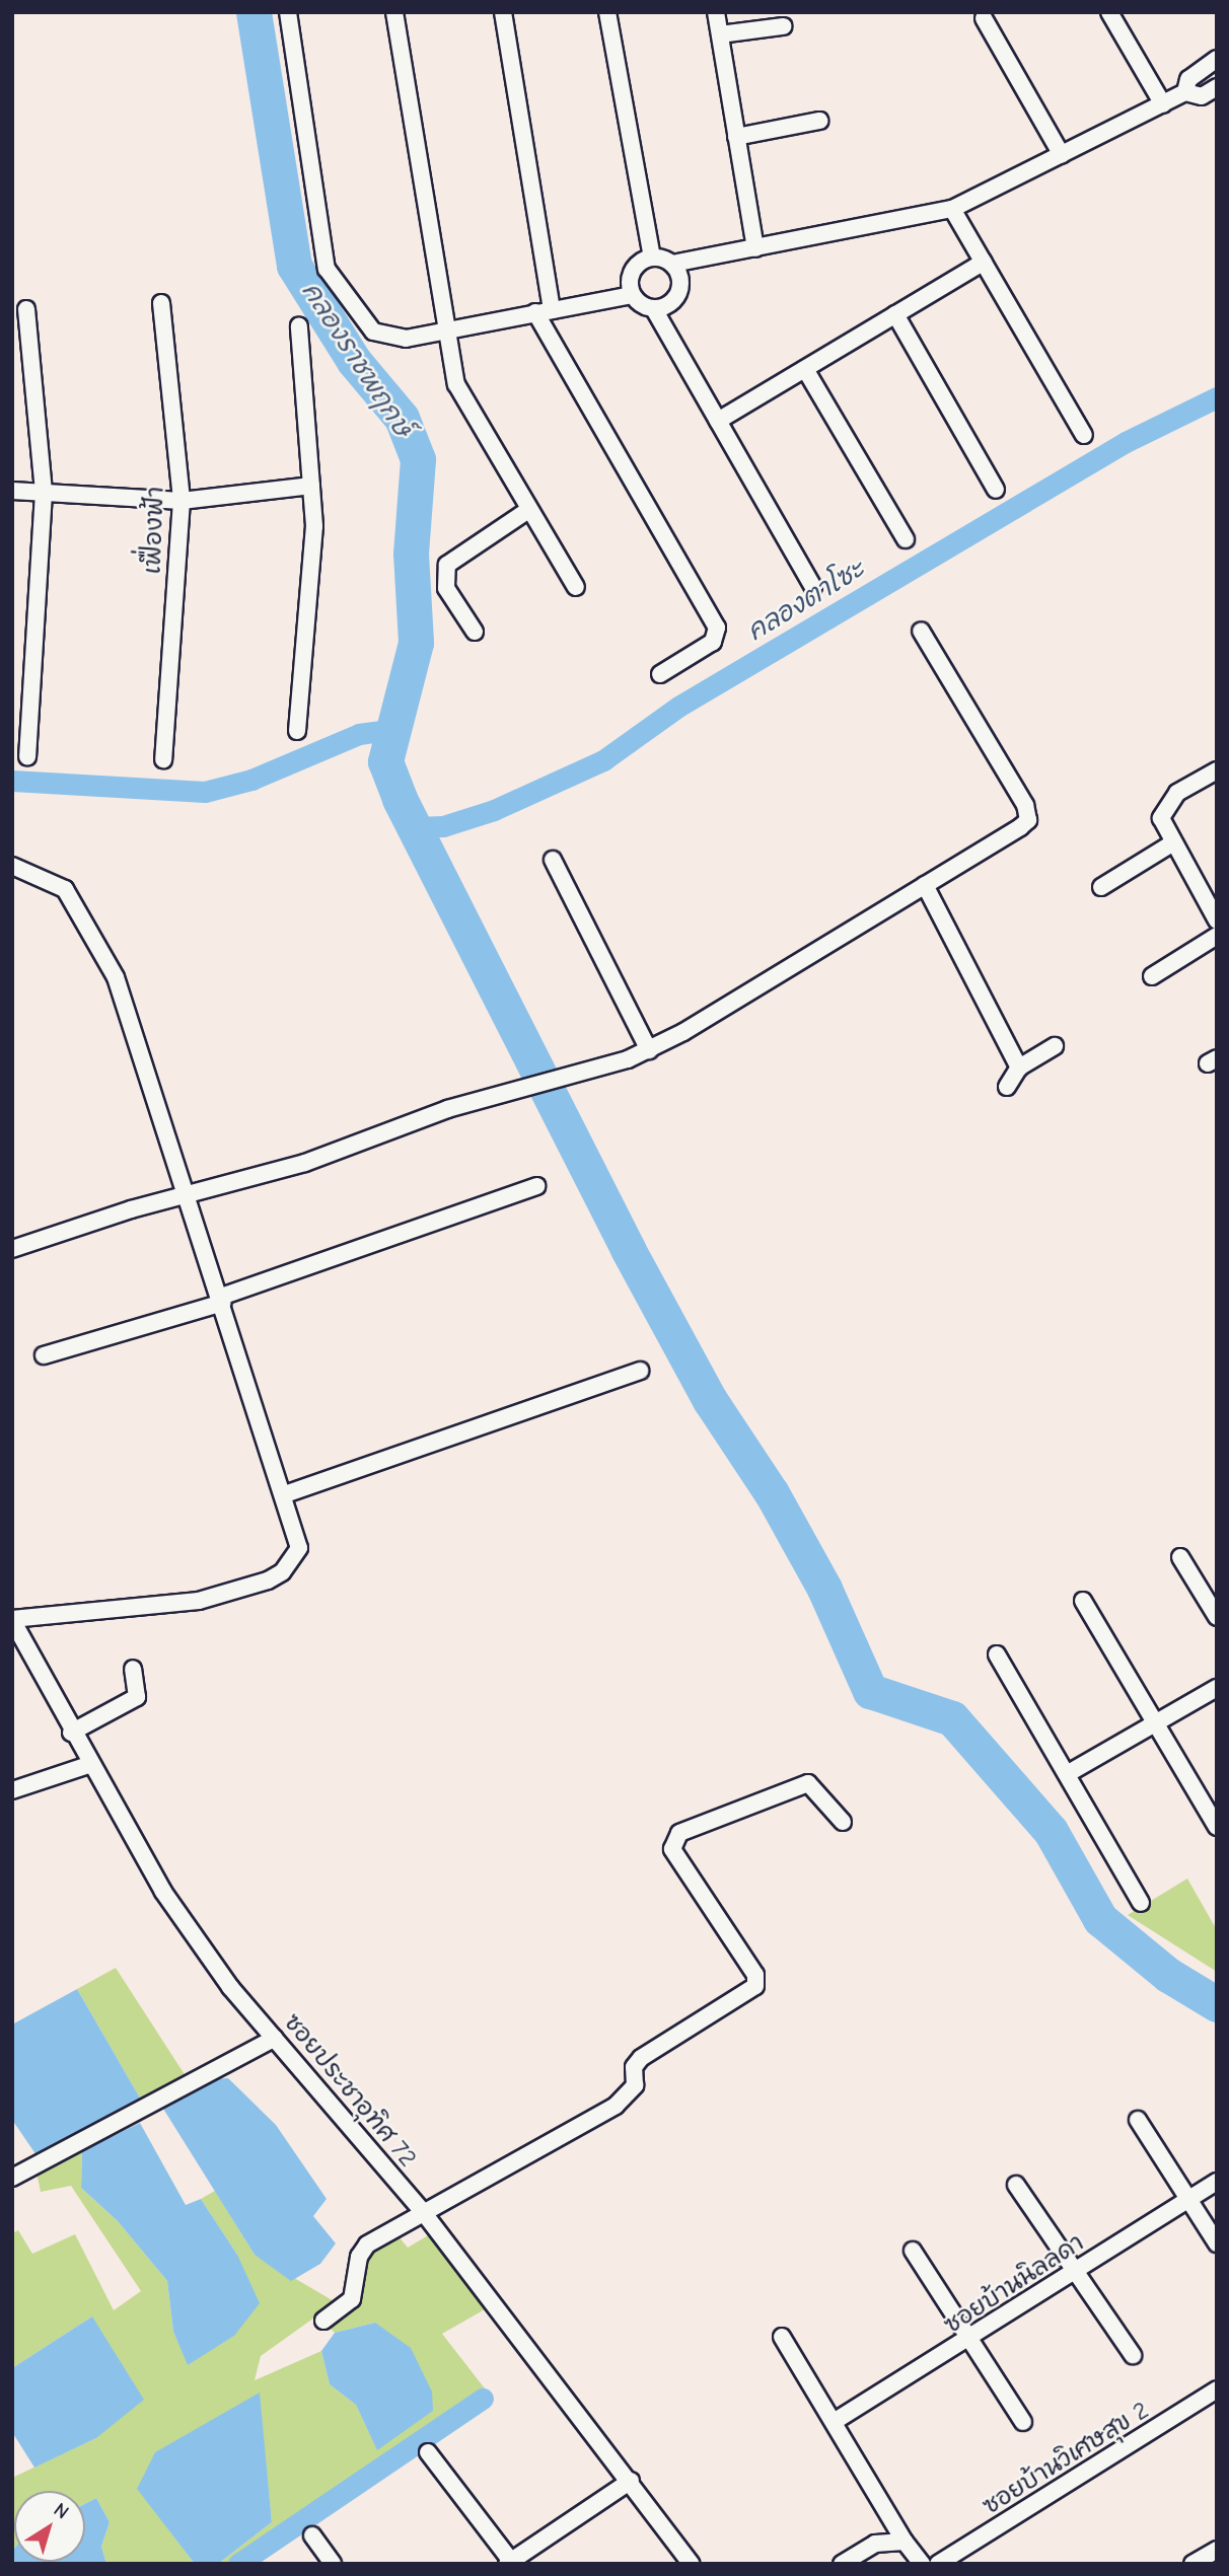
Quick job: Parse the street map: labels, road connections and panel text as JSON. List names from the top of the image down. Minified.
{"streets":{"street":["เฟื่องฟ้า","ซอยประชาอุทิศ 72","ซอยบ้านนิลลดา","ซอยบ้านวิเศษสุข 2"]},"water":["คลองราชพฤกษ์","คลองตาโซะ"],"north":"top right"}
